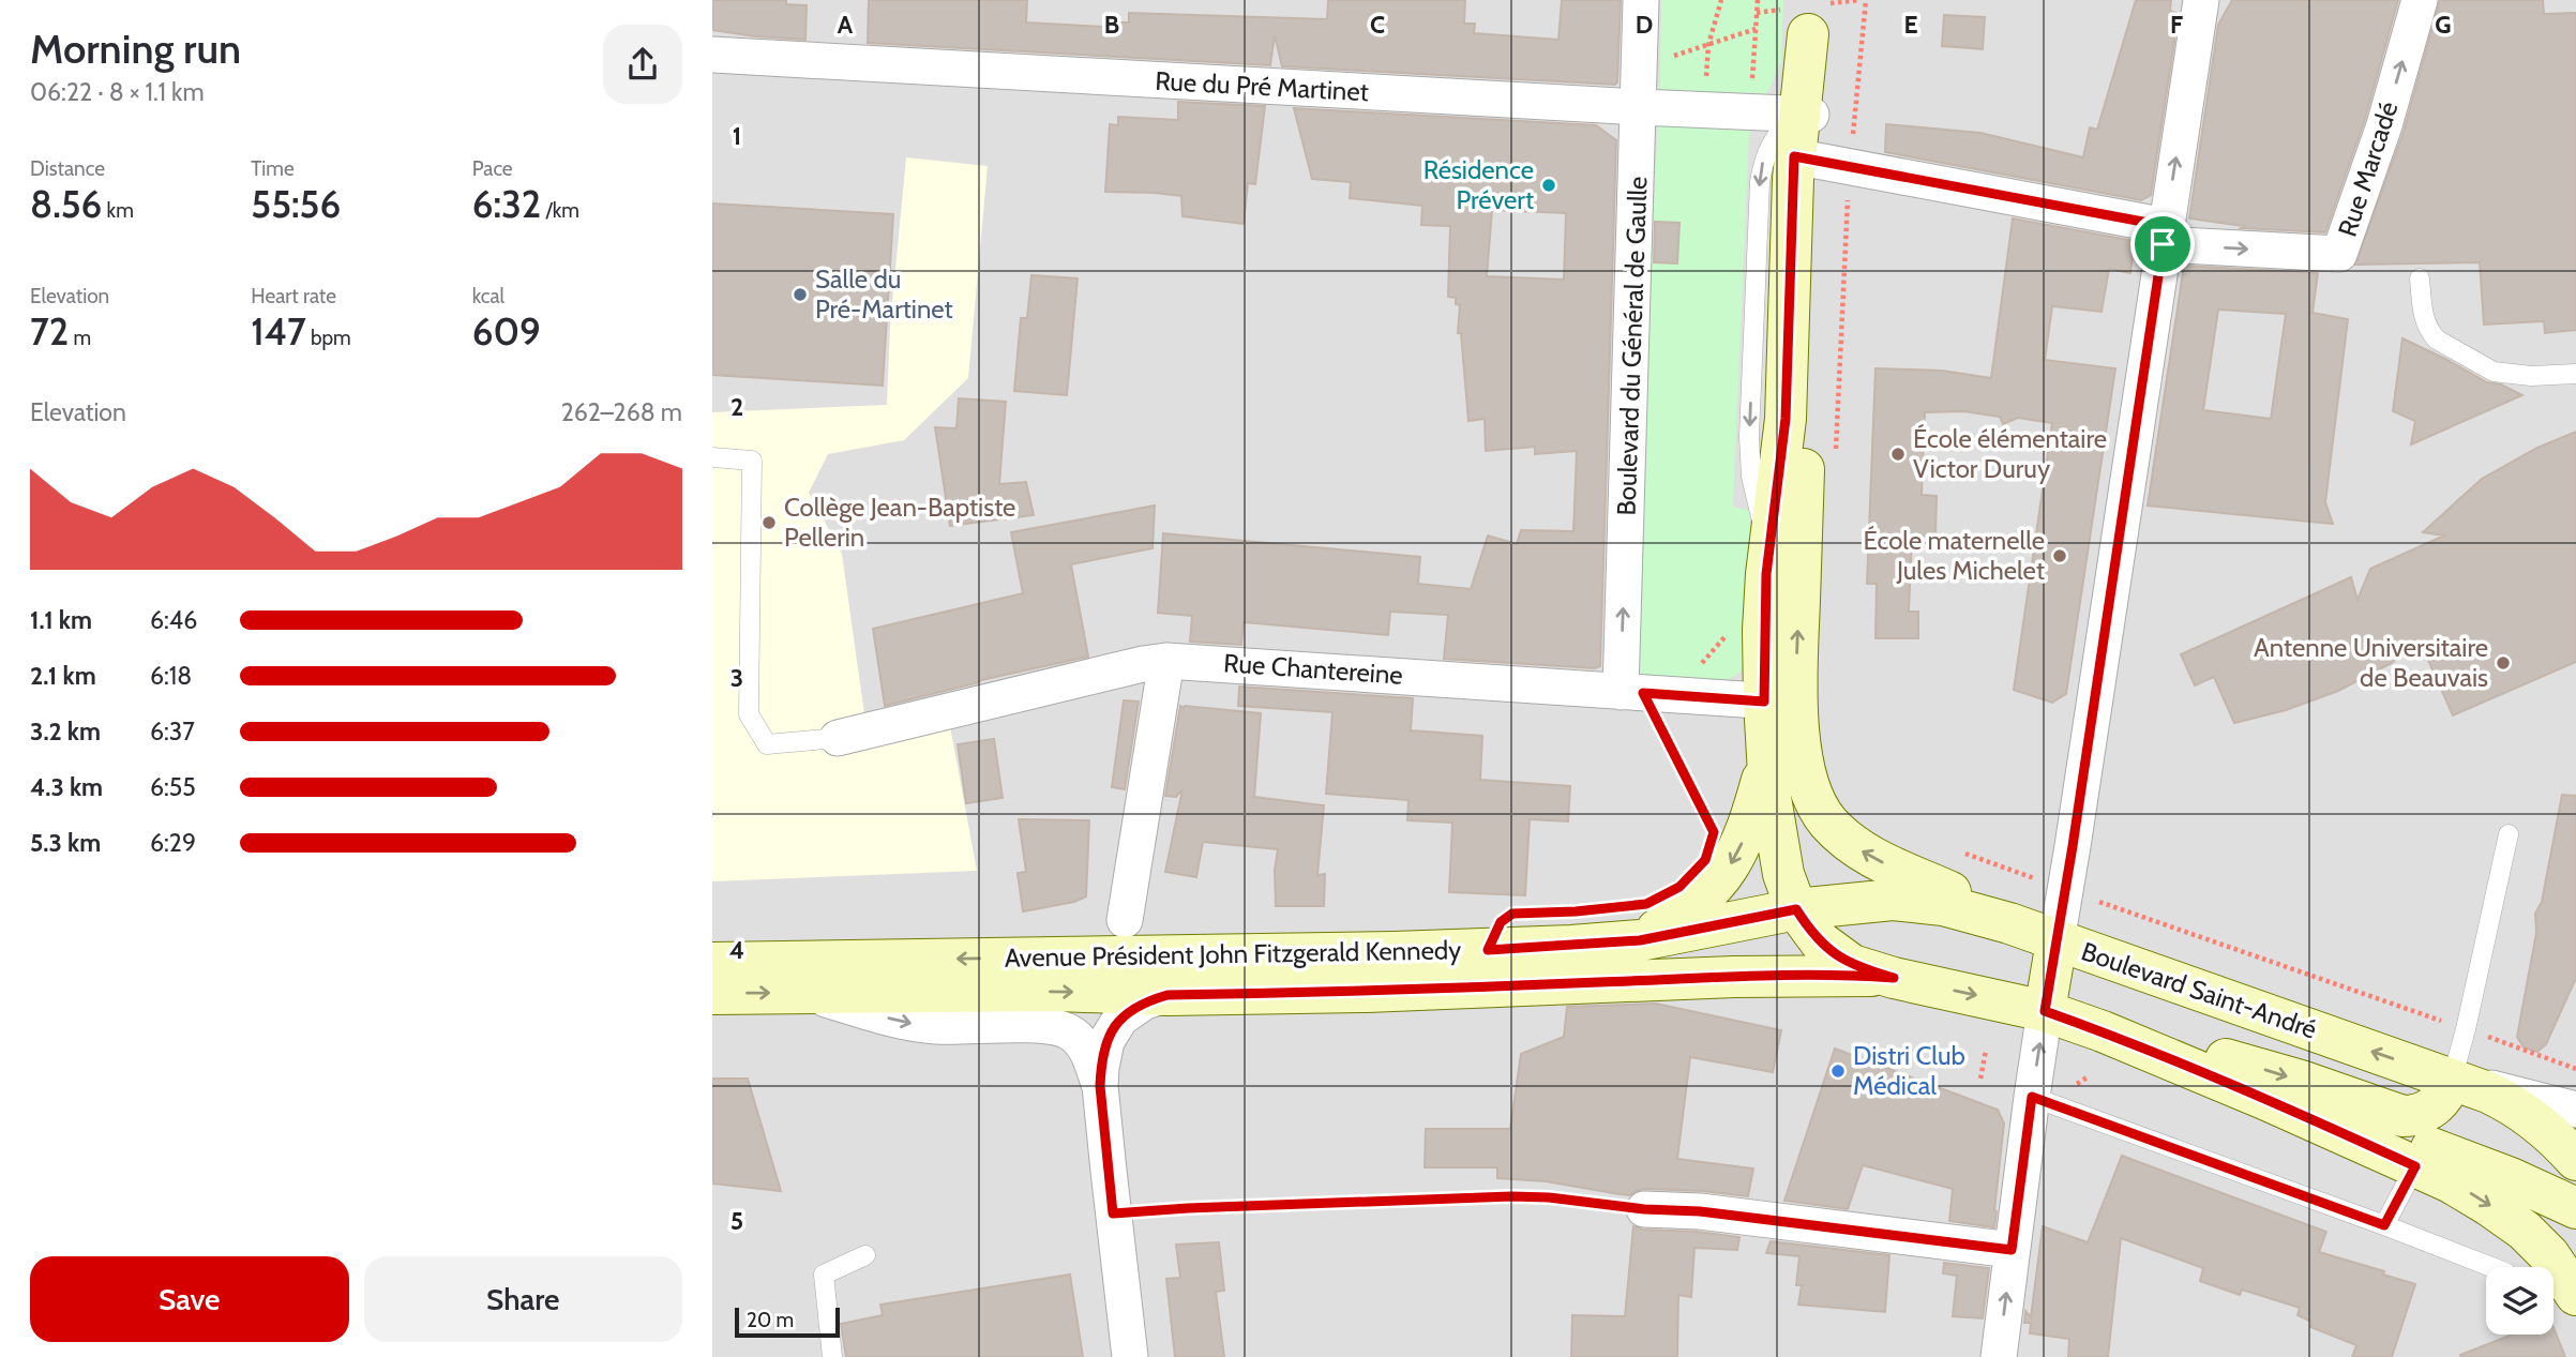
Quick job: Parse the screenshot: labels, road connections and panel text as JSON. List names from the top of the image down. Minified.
{"streets":{"main road":["Avenue Président John Fitzgerald Kennedy","Boulevard Saint-André"],"street":["Rue du Pré Martinet","Rue Marcadé","Boulevard du Général de Gaulle","Rue Chantereine"]},"crossings":[["Rue du Pré Martinet","Boulevard du Général de Gaulle"],["Boulevard du Général de Gaulle","Rue Chantereine"],["Avenue Président John Fitzgerald Kennedy","Boulevard Saint-André"]],"one_way":["Boulevard du Général de Gaulle"],"places":["Résidence Prévert","Salle du Pré-Martinet","École élémentaire Victor Duruy","Collège Jean-Baptiste Pellerin","École maternelle Jules Michelet","Antenne Universitaire de Beauvais","Distri Club Médical"],"scale_bar":"20 m","page":{"heading":["Morning run","06:22 · 8 × 1.1 km"],"stats":[["Distance","8.56 km"],["Time","55:56"],["Pace","6:32 /km"],["Elevation","72 m"],["Heart rate","147 bpm"],["kcal","609"]],"chart":["Elevation","262–268 m"],"list":[{"name":"1.1 km","note":"6:46"},{"name":"2.1 km","note":"6:18"},{"name":"3.2 km","note":"6:37"},{"name":"4.3 km","note":"6:55"},{"name":"5.3 km","note":"6:29"}],"buttons":["Save","Share"],"scale":"20 m"},"grid":{"columns":["A","B","C","D","E","F","G"],"rows":["1","2","3","4","5"]}}
